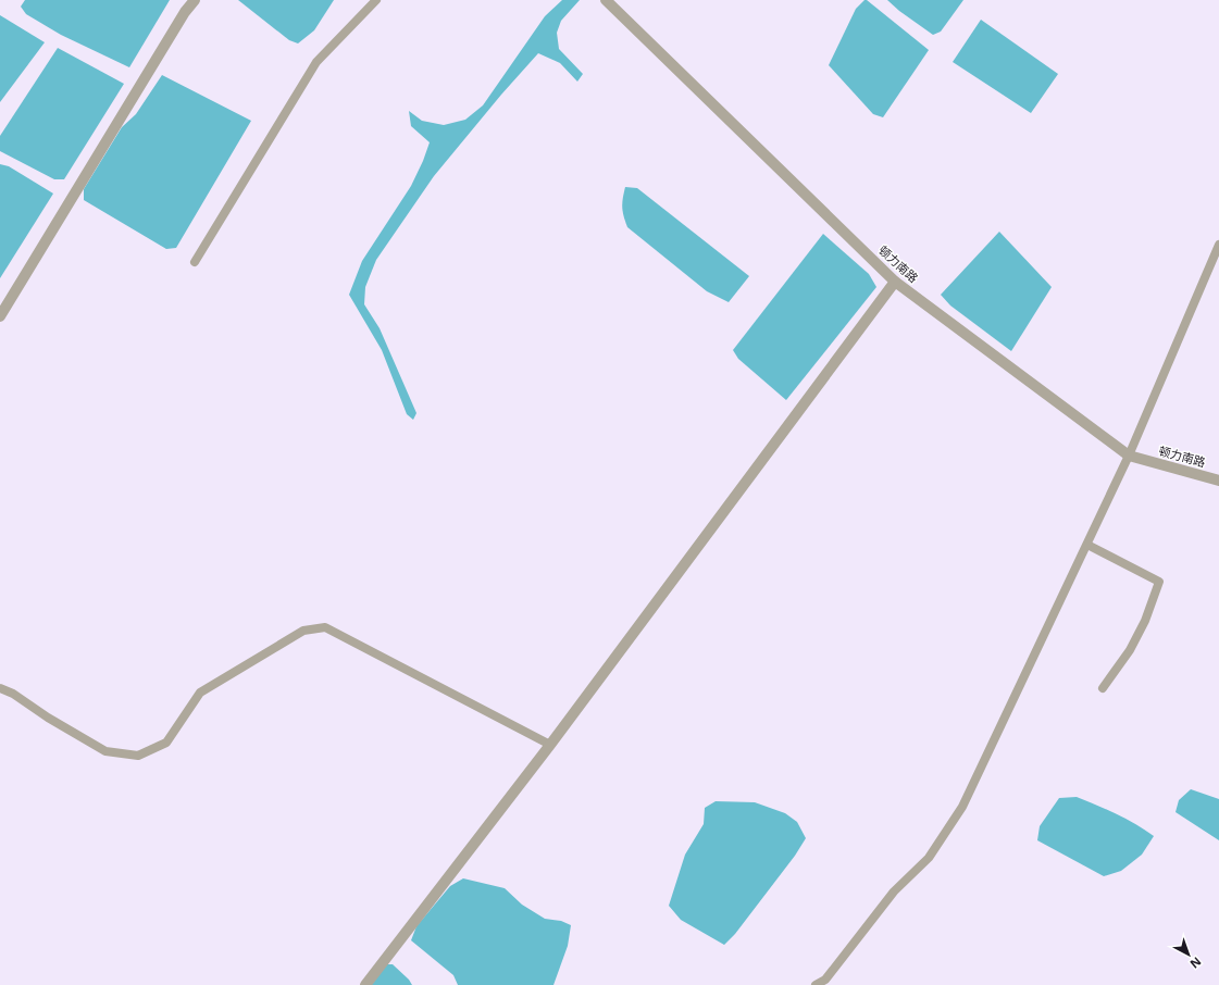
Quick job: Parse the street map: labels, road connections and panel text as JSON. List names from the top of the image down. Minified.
{"streets":{"street":["顿力南路"]},"north":"bottom right"}
